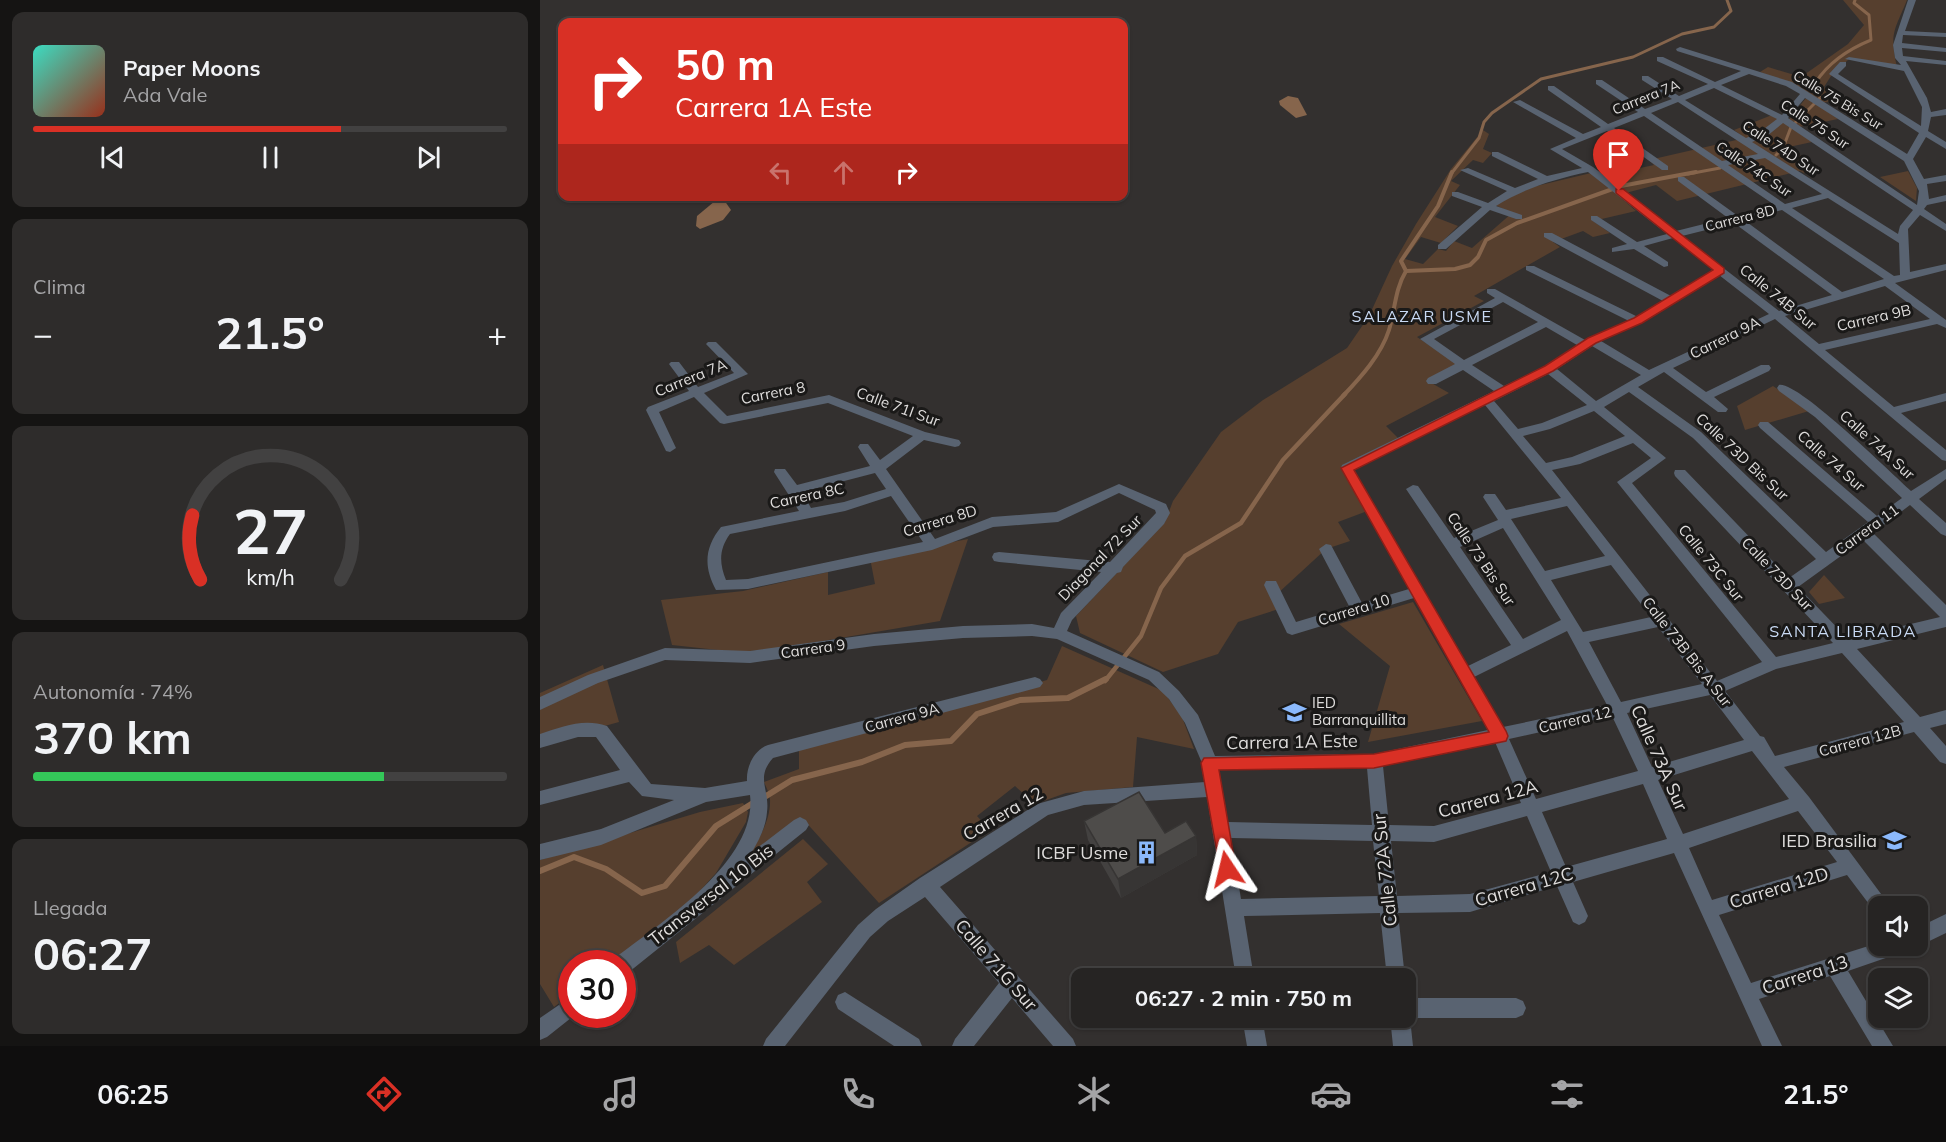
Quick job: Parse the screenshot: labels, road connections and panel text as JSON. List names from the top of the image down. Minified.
{"streets":{"street":["Carrera 7A","Calle 75 Bis Sur","Calle 75 Sur","Calle 74D Sur","Calle 74C Sur","Carrera 8D","Calle 74B Sur","Carrera 9B","Carrera 9A","Carrera 8","Calle 71I Sur","Calle 74A Sur","Calle 73D Bis Sur","Calle 74 Sur","Carrera 8C","Carrera 11","Diagonal 72 Sur","Calle 73 Bis Sur","Calle 73C Sur","Calle 73D Sur","Carrera 10","Carrera 9","Calle 73B Bis A Sur","Carrera 12","Carrera 12B","Carrera 1A Este","Calle 73A Sur","Carrera 12A","Calle 72A Sur","Carrera 12C","Carrera 12D","Transversal 10 Bis","Calle 71G Sur","Carrera 13"]},"crossings":[["Carrera 7A","Calle 75 Bis Sur"],["Carrera 7A","Calle 75 Sur"],["Carrera 7A","Calle 74D Sur"],["Carrera 7A","Calle 74C Sur"],["Carrera 7A","Calle 74B Sur"],["Carrera 7A","Carrera 8"],["Calle 75 Bis Sur","Calle 75 Sur"],["Calle 74D Sur","Carrera 8D"],["Calle 74C Sur","Carrera 8D"],["Calle 74C Sur","Carrera 9B"],["Calle 74C Sur","Carrera 9A"],["Carrera 8D","Calle 74B Sur"],["Carrera 8D","Carrera 8C"],["Carrera 8D","Diagonal 72 Sur"],["Calle 74B Sur","Carrera 9B"],["Calle 74B Sur","Carrera 9A"],["Carrera 9A","Calle 73D Bis Sur"],["Carrera 9A","Calle 73B Bis A Sur"],["Carrera 8","Calle 71I Sur"],["Calle 74A Sur","Carrera 11"],["Calle 73D Bis Sur","Carrera 11"],["Calle 74 Sur","Carrera 11"],["Carrera 11","Calle 73D Sur"],["Diagonal 72 Sur","Carrera 9"],["Calle 73C Sur","Carrera 12"],["Calle 73D Sur","Carrera 12"],["Calle 73D Sur","Carrera 12B"],["Carrera 9","Carrera 12"],["Carrera 9","Carrera 1A Este"],["Carrera 9","Carrera 12A"],["Carrera 9","Carrera 12C"],["Calle 73B Bis A Sur","Carrera 12"],["Calle 73B Bis A Sur","Carrera 12B"],["Calle 73B Bis A Sur","Carrera 12A"],["Calle 73B Bis A Sur","Carrera 12C"],["Calle 73B Bis A Sur","Carrera 12D"],["Carrera 12","Carrera 1A Este"],["Carrera 12","Calle 73A Sur"],["Carrera 12","Calle 72A Sur"],["Carrera 12","Calle 71G Sur"],["Carrera 1A Este","Calle 72A Sur"],["Calle 73A Sur","Carrera 12A"],["Calle 73A Sur","Carrera 12C"],["Calle 73A Sur","Carrera 12D"],["Calle 73A Sur","Carrera 13"],["Carrera 12A","Calle 72A Sur"],["Calle 72A Sur","Carrera 12C"]],"districts":["SALAZAR USME","SANTA LIBRADA"],"places":{"school or university":["IED Barranquillita","IED Brasilia"],"building":["ICBF Usme"]},"page":{"turn":["50 m","Carrera 1A Este"],"song":["Paper Moons","Ada Vale"],"tile":["Clima",["Autonomía · 74%","370 km"],["Llegada","06:27"]],"heat":["−","21.5°","+"],"limit":"30","trip":"06:27 · 2 min · 750 m","tabs":["06:25","21.5°"],"gauge":["27","km/h"]}}
